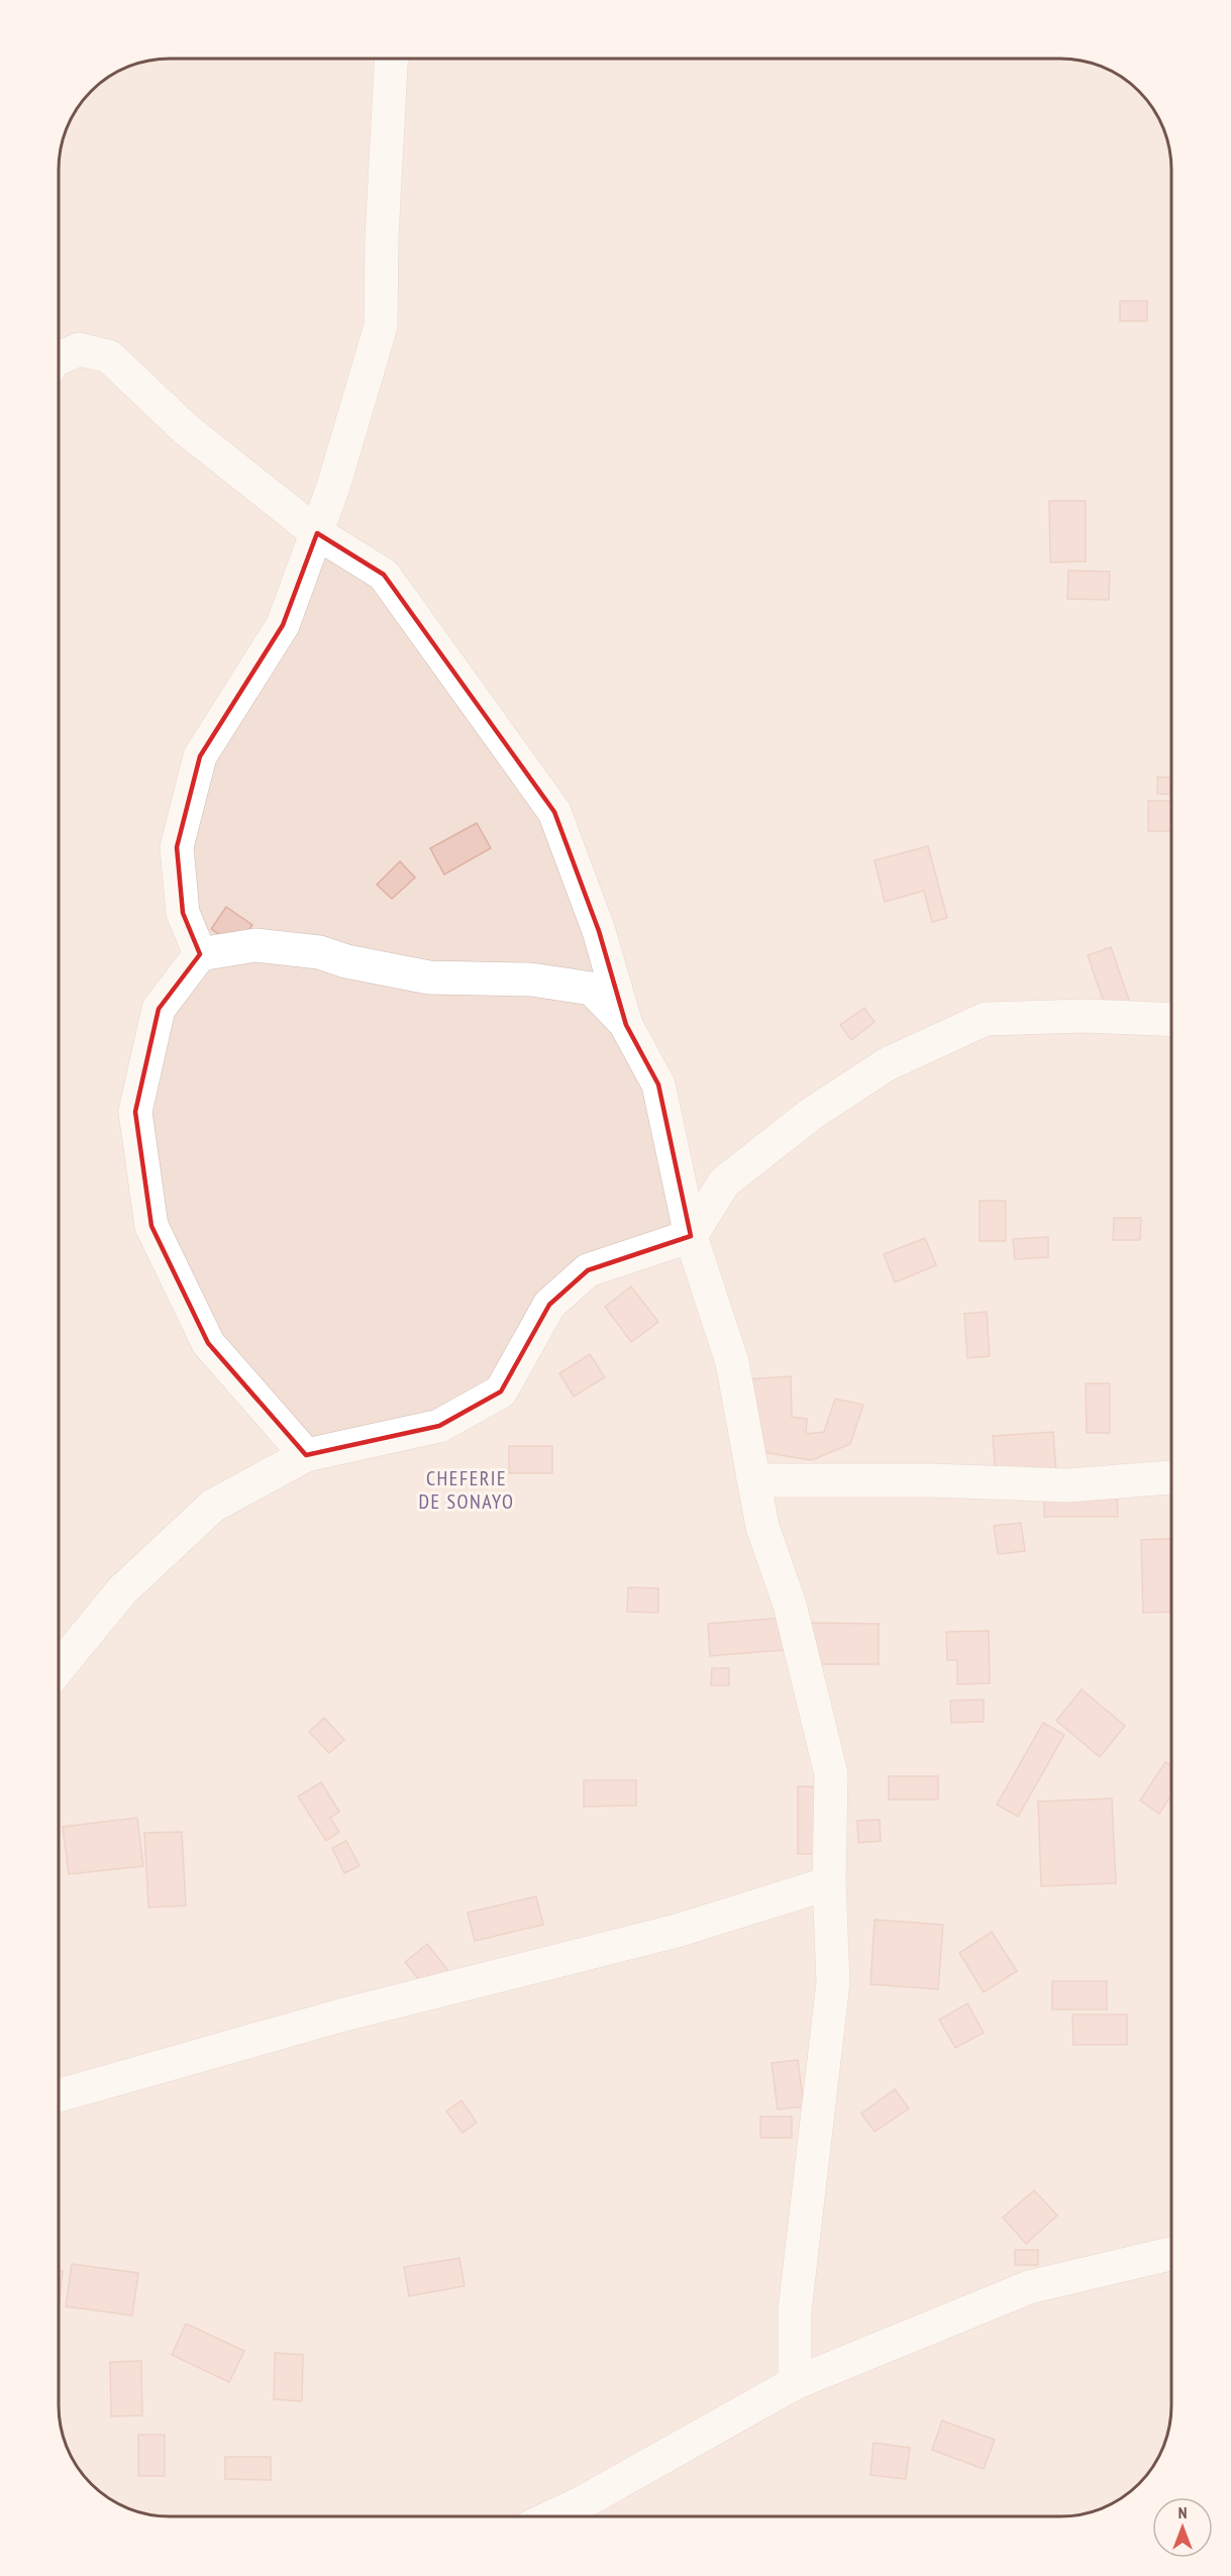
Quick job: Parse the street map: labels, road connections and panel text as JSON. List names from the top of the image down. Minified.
{"districts":["CHEFERIE DE SONAYO"],"north":"top"}
